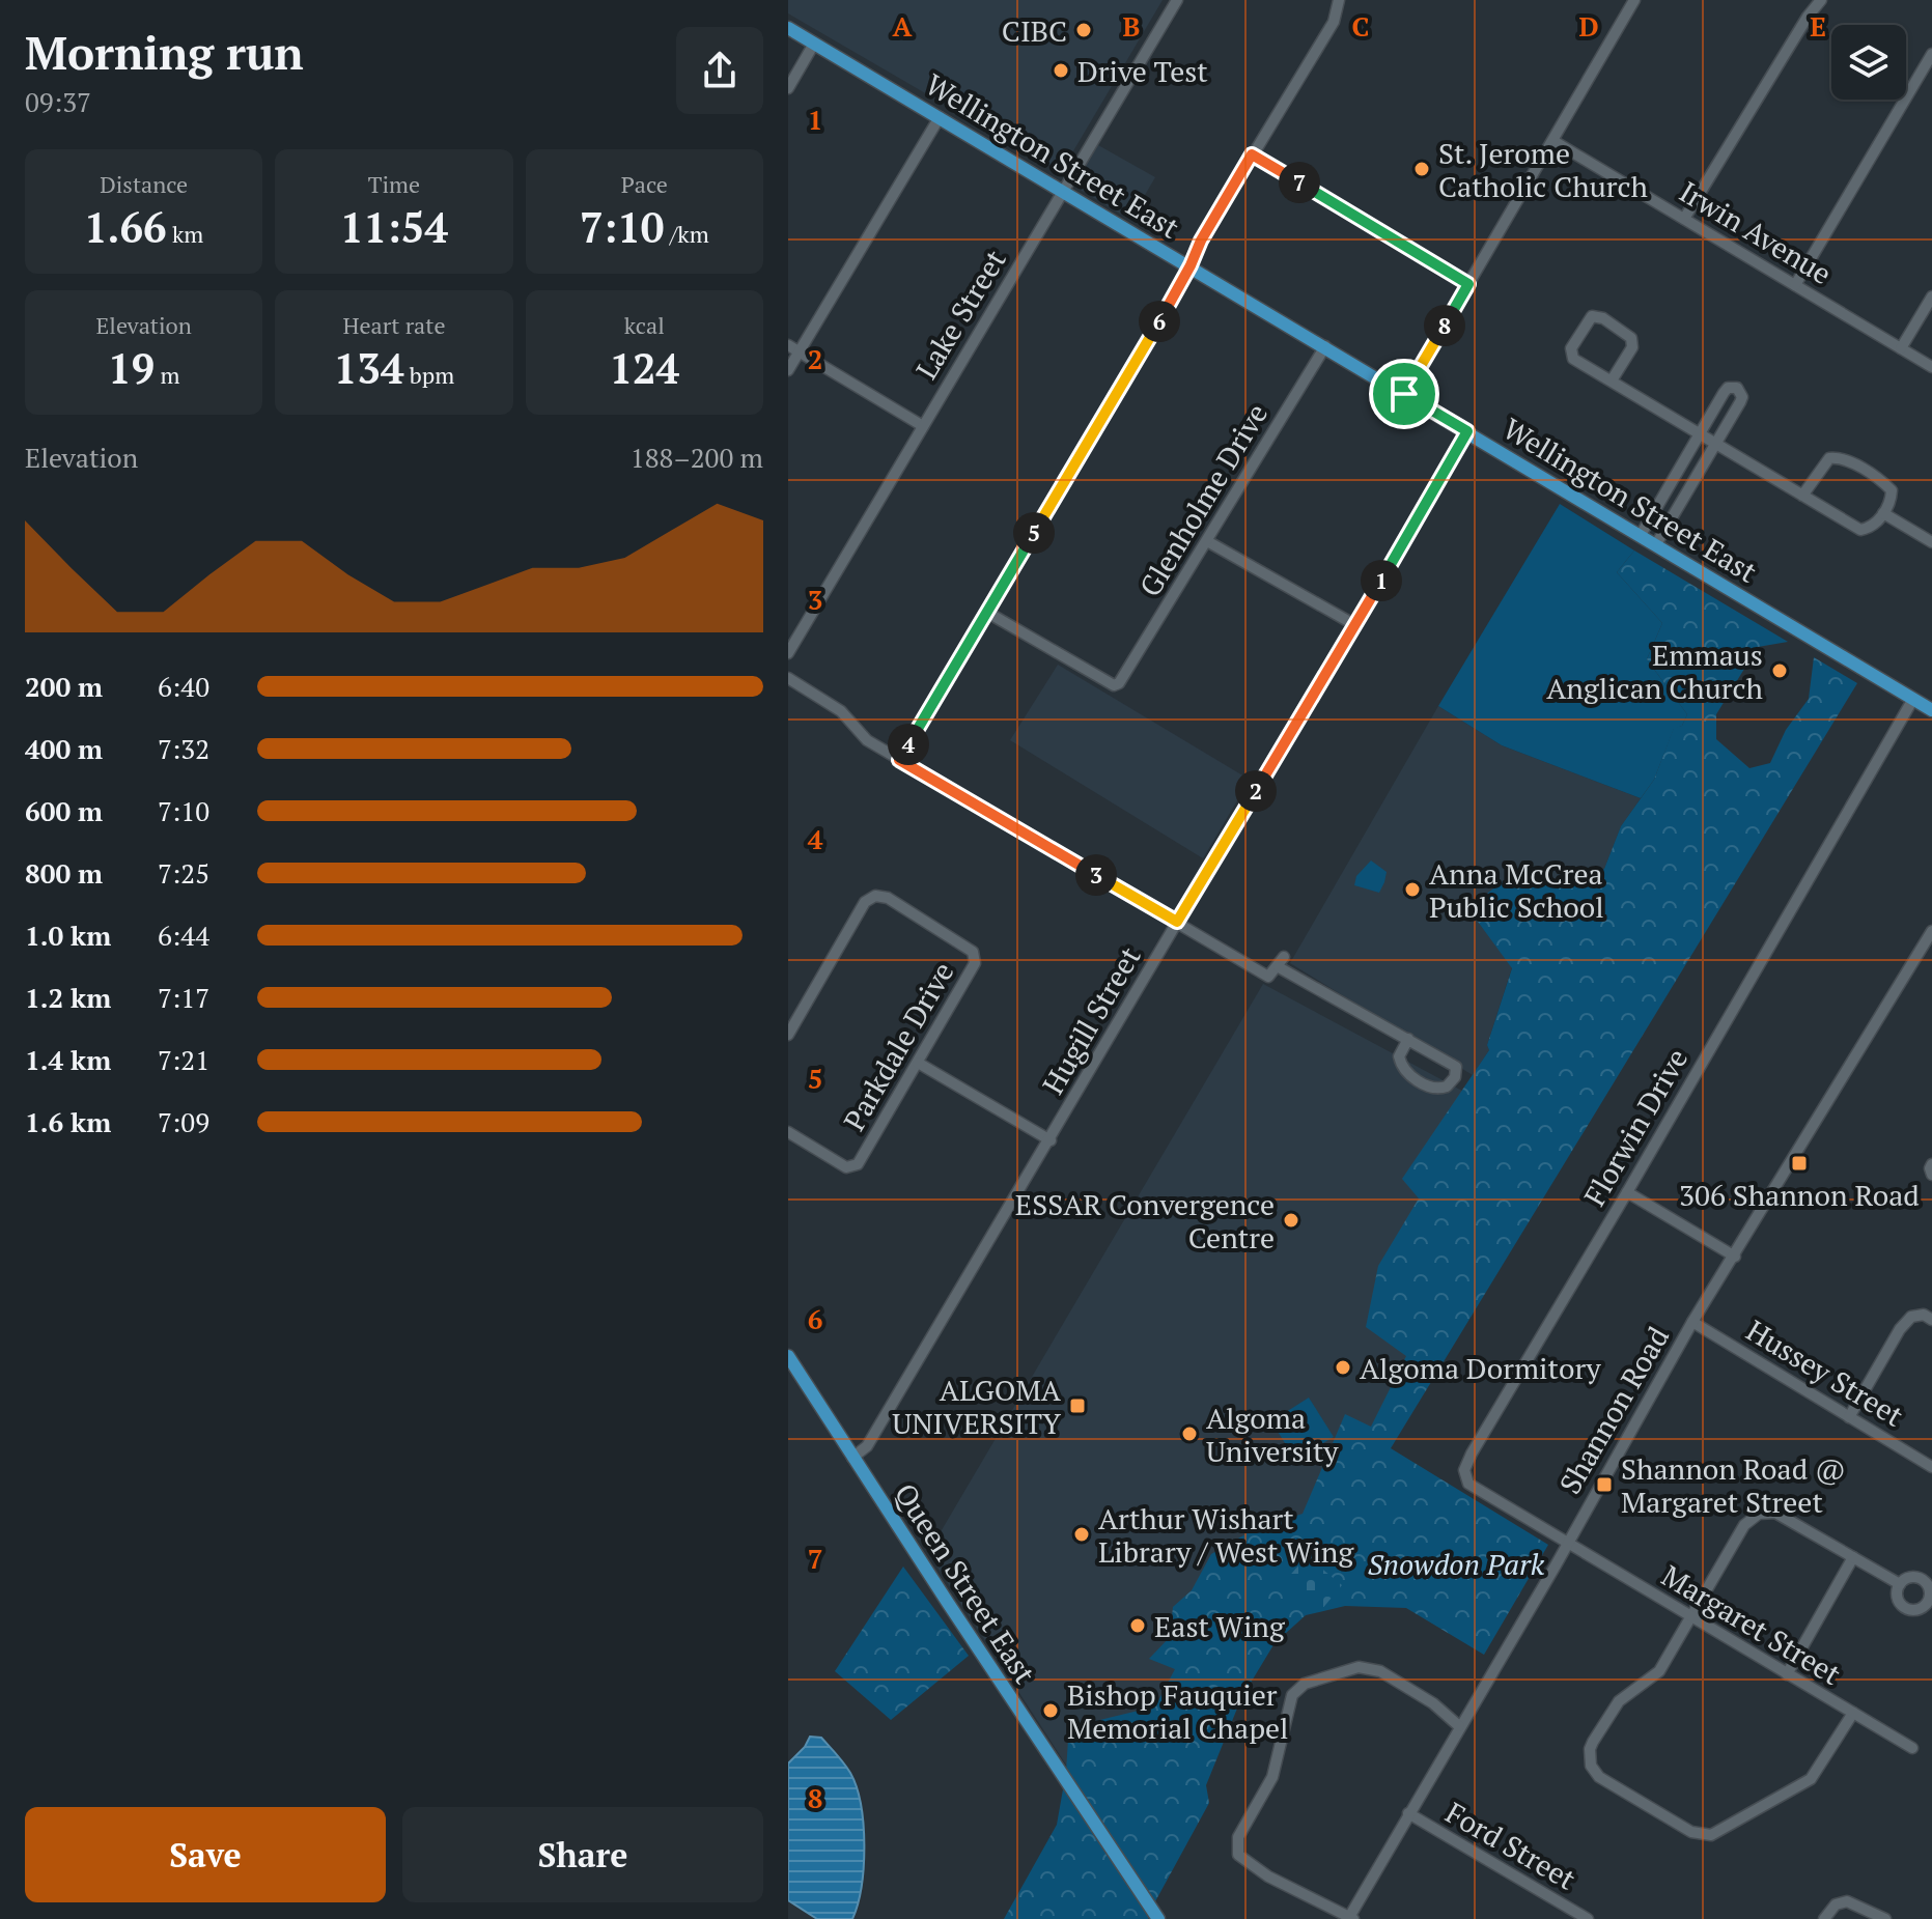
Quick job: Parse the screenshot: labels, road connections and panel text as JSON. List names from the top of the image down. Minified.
{"streets":{"main road":["Wellington Street East","Queen Street East"],"street":["Irwin Avenue","Lake Street","Glenholme Drive","Hugill Street","Parkdale Drive","Florwin Drive","Hussey Street","Shannon Road","Margaret Street","Ford Street"]},"crossings":[["Wellington Street East","Lake Street"],["Wellington Street East","Glenholme Drive"],["Wellington Street East","Hugill Street"],["Wellington Street East","Florwin Drive"],["Hugill Street","Queen Street East"],["Florwin Drive","Shannon Road"],["Florwin Drive","Margaret Street"],["Hussey Street","Shannon Road"],["Shannon Road","Margaret Street"],["Shannon Road","Ford Street"]],"parks":["Snowdon Park"],"places":{"other":["CIBC","Drive Test","St. Jerome Catholic Church","Emmaus Anglican Church","Anna McCrea Public School","ESSAR Convergence Centre","Algoma Dormitory","Algoma University","Arthur Wishart Library / West Wing","East Wing","Bishop Fauquier Memorial Chapel"],"transit":["306 Shannon Road","ALGOMA UNIVERSITY","Shannon Road @ Margaret Street"]},"page":{"heading":["Morning run","09:37"],"stats":[["Distance","1.66 km"],["Time","11:54"],["Pace","7:10 /km"],["Elevation","19 m"],["Heart rate","134 bpm"],["kcal","124"]],"pins":["7","6","8","5","1","4","2","3"],"chart":["Elevation","188–200 m"],"list":[{"name":"200 m","note":"6:40"},{"name":"400 m","note":"7:32"},{"name":"600 m","note":"7:10"},{"name":"800 m","note":"7:25"},{"name":"1.0 km","note":"6:44"},{"name":"1.2 km","note":"7:17"},{"name":"1.4 km","note":"7:21"},{"name":"1.6 km","note":"7:09"}],"buttons":["Save","Share"]},"grid":{"columns":["A","B","C","D","E"],"rows":["1","2","3","4","5","6","7","8"]}}
